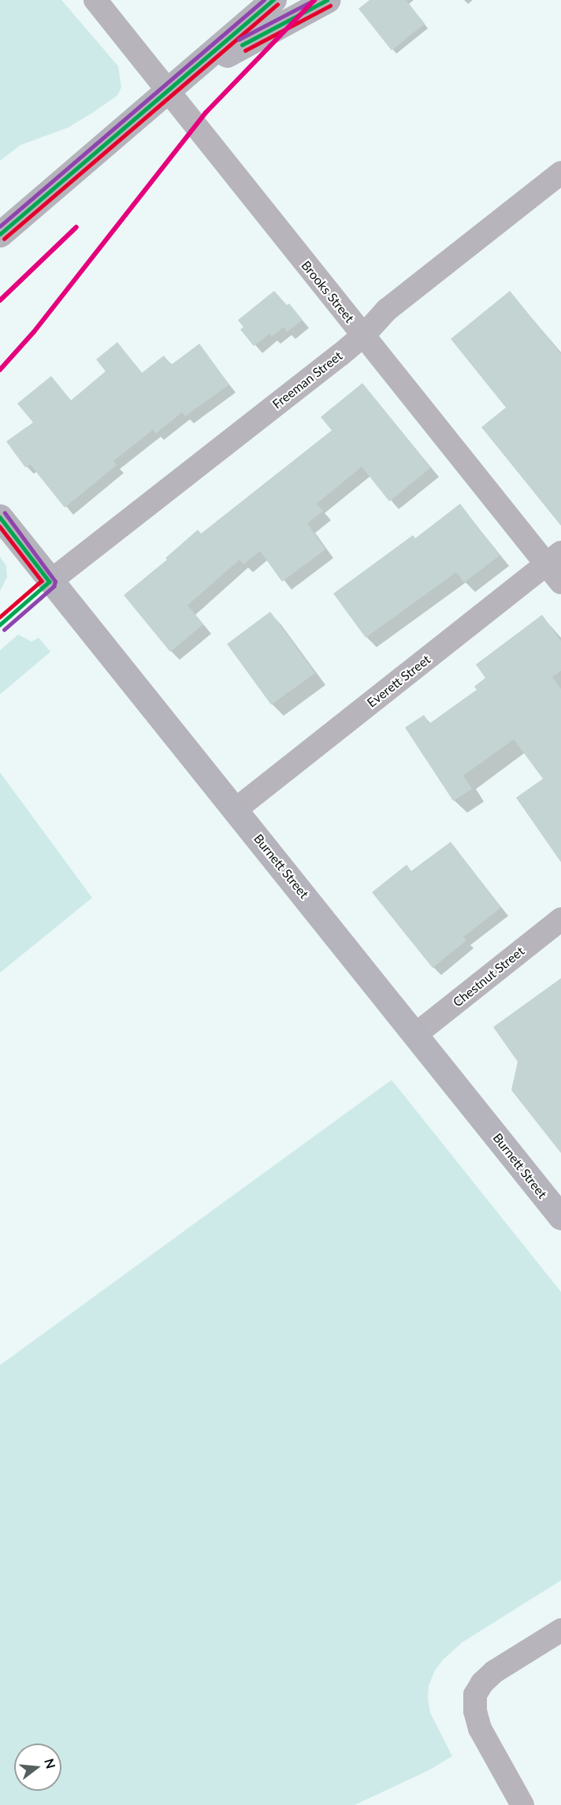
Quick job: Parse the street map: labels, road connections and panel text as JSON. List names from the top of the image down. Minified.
{"streets":{"street":["Brooks Street","Freeman Street","Everett Street","Burnett Street","Chestnut Street"]},"crossings":[["Brooks Street","Freeman Street"],["Brooks Street","Everett Street"],["Freeman Street","Burnett Street"],["Everett Street","Burnett Street"],["Burnett Street","Chestnut Street"]],"north":"right"}
